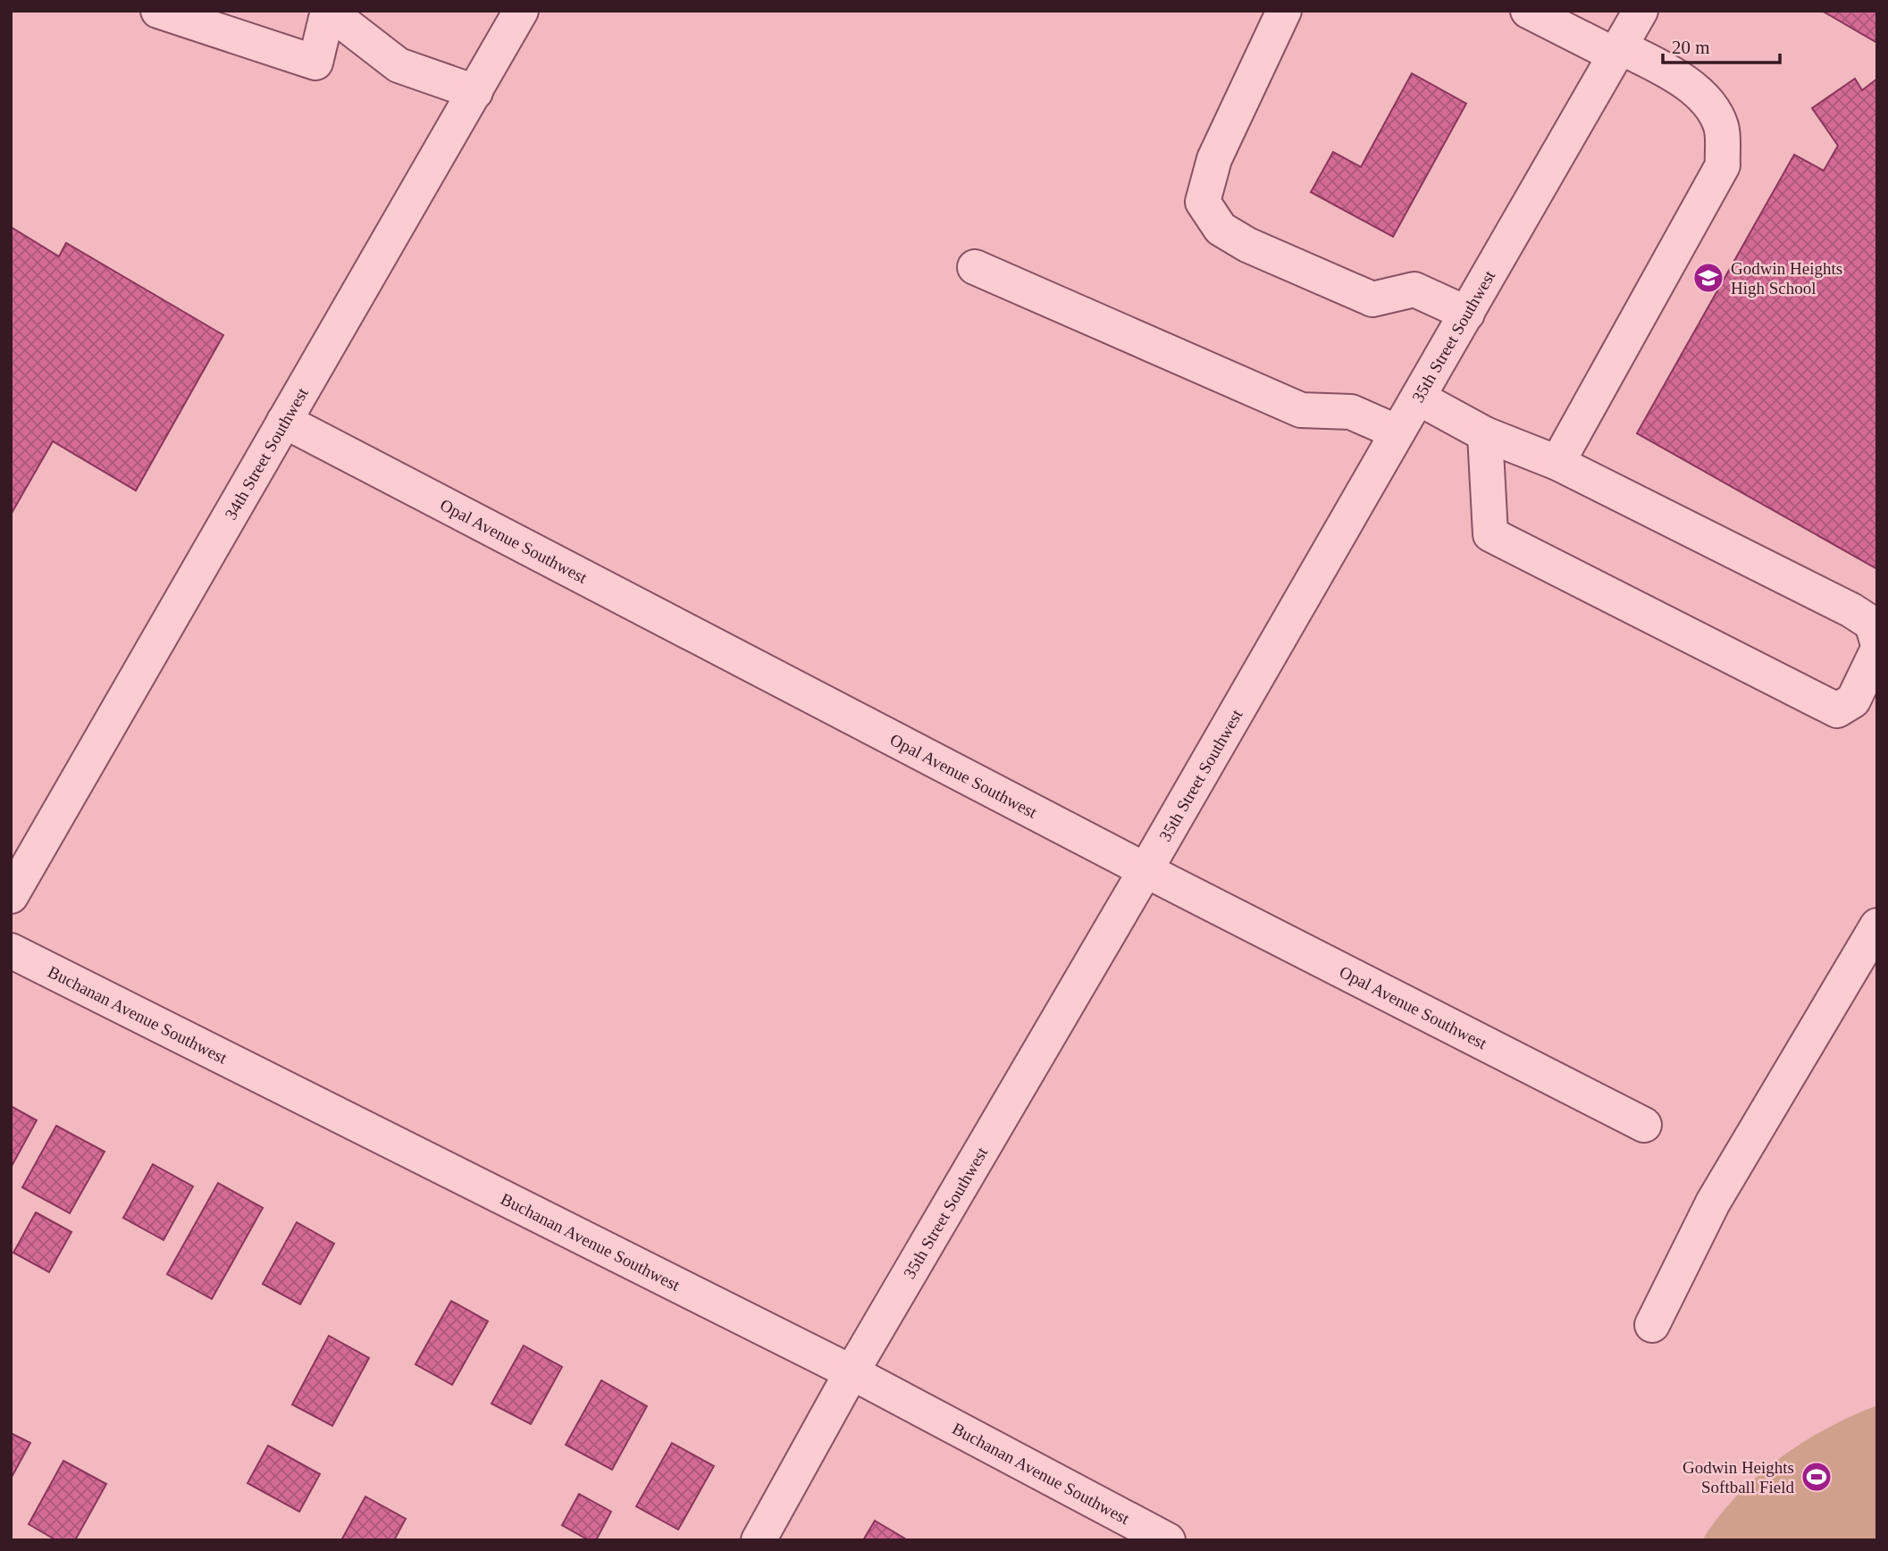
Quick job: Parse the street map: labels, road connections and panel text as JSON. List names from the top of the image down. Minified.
{"streets":{"street":["35th Street Southwest","34th Street Southwest","Opal Avenue Southwest","Buchanan Avenue Southwest"]},"crossings":[["35th Street Southwest","Opal Avenue Southwest"],["35th Street Southwest","Buchanan Avenue Southwest"],["34th Street Southwest","Opal Avenue Southwest"]],"places":{"school or university":["Godwin Heights High School"],"sports":["Godwin Heights Softball Field"]},"scale_bar":"20 m"}
